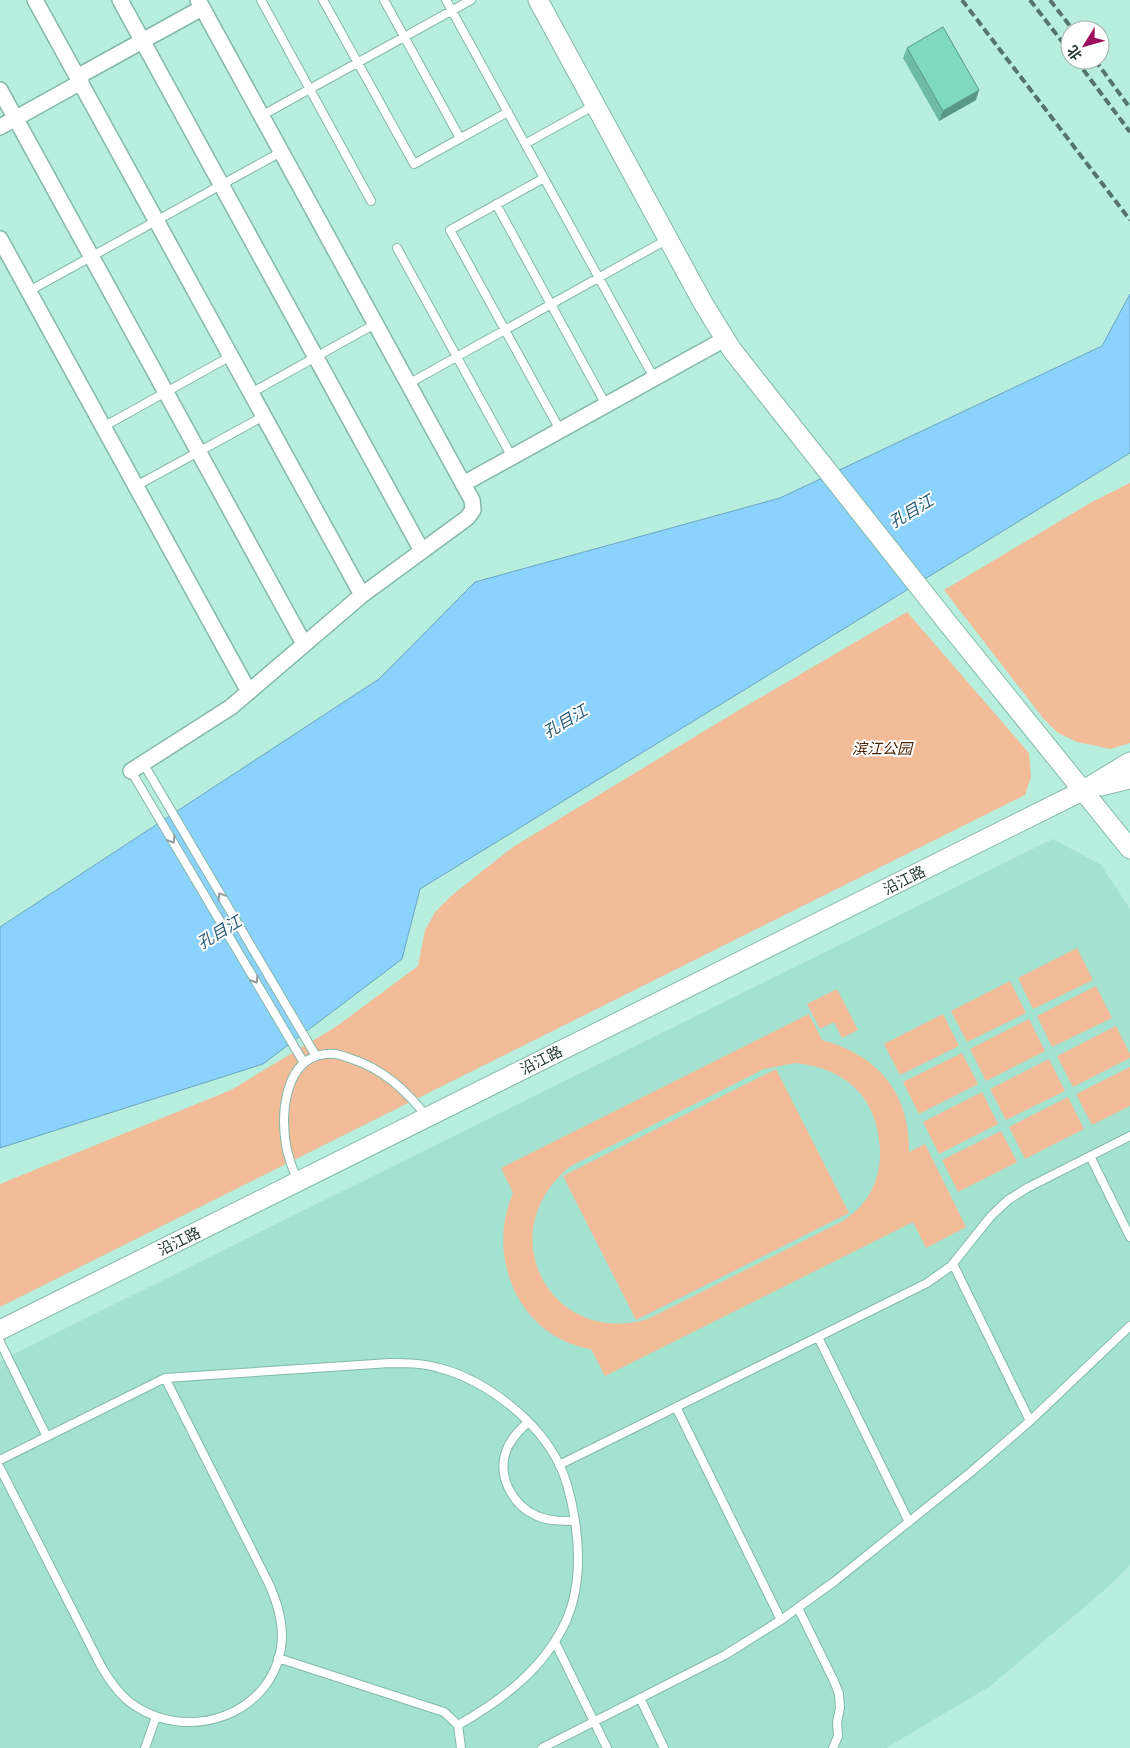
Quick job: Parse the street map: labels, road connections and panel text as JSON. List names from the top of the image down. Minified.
{"streets":{"street":["沿江路"]},"water":["孔目江"],"parks":["滨江公园"],"north":"bottom left"}
